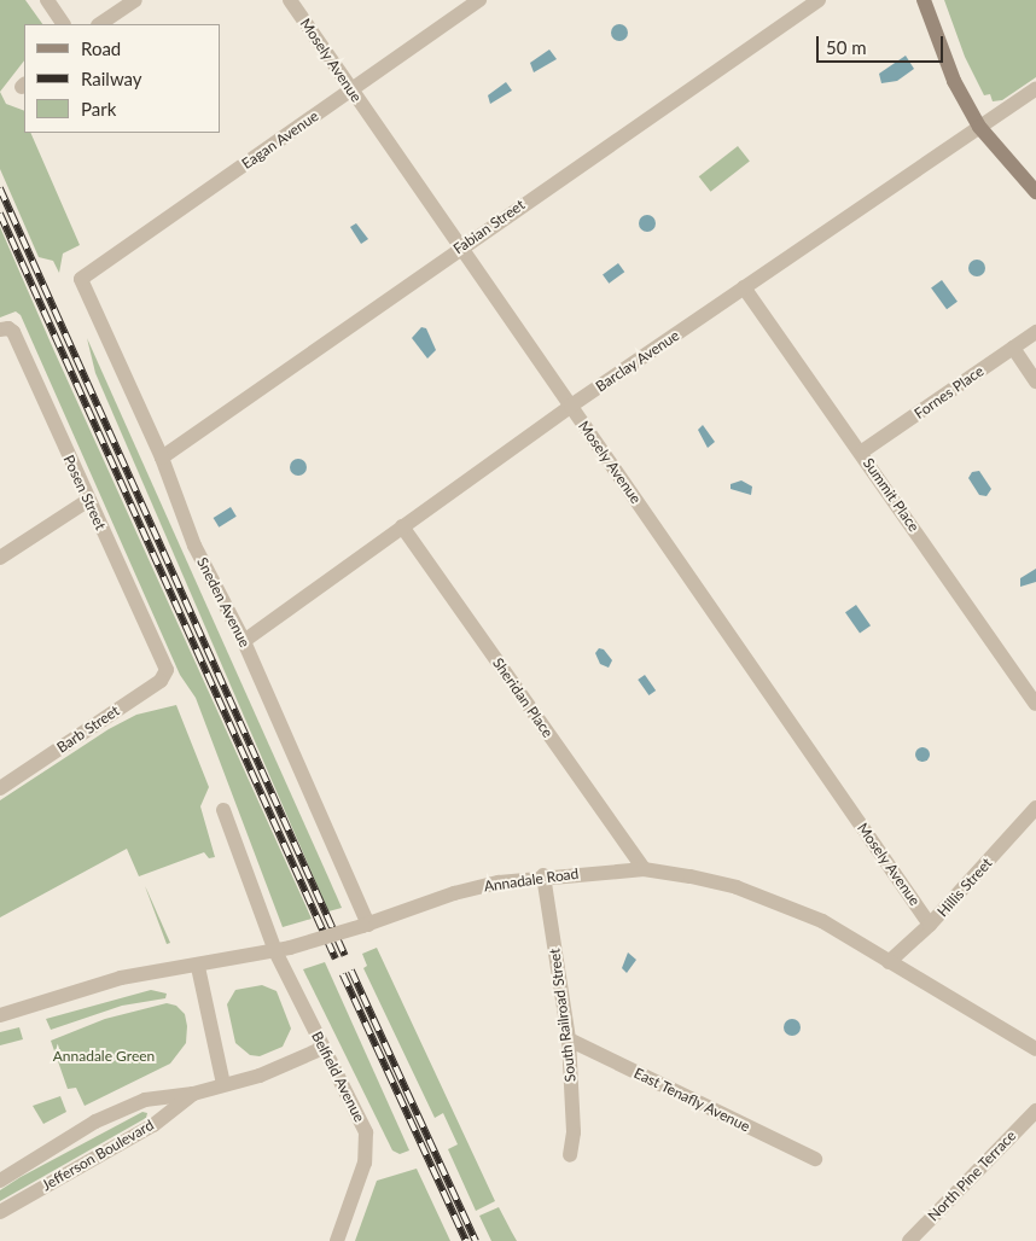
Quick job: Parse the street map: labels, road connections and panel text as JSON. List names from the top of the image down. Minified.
{"streets":{"street":["Mosely Avenue","Eagan Avenue","Fabian Street","Barclay Avenue","Fornes Place","Posen Street","Summit Place","Sneden Avenue","Sheridan Place","Barb Street","Annadale Road","Hillis Street","South Railroad Street","Belfield Avenue","East Tenafly Avenue","Jefferson Boulevard","North Pine Terrace"]},"crossings":[["Mosely Avenue","Eagan Avenue"],["Mosely Avenue","Fabian Street"],["Mosely Avenue","Barclay Avenue"],["Mosely Avenue","Hillis Street"],["Eagan Avenue","Sneden Avenue"],["Fabian Street","Sneden Avenue"],["Barclay Avenue","Summit Place"],["Barclay Avenue","Sneden Avenue"],["Barclay Avenue","Sheridan Place"],["Fornes Place","Summit Place"],["Posen Street","Barb Street"],["Sneden Avenue","Annadale Road"],["Sheridan Place","Annadale Road"],["Annadale Road","Hillis Street"],["Annadale Road","South Railroad Street"],["Annadale Road","Belfield Avenue"],["South Railroad Street","East Tenafly Avenue"],["Belfield Avenue","Jefferson Boulevard"]],"parks":["Annadale Green"],"legend":["Road","Railway","Park"],"scale_bar":"50 m"}
